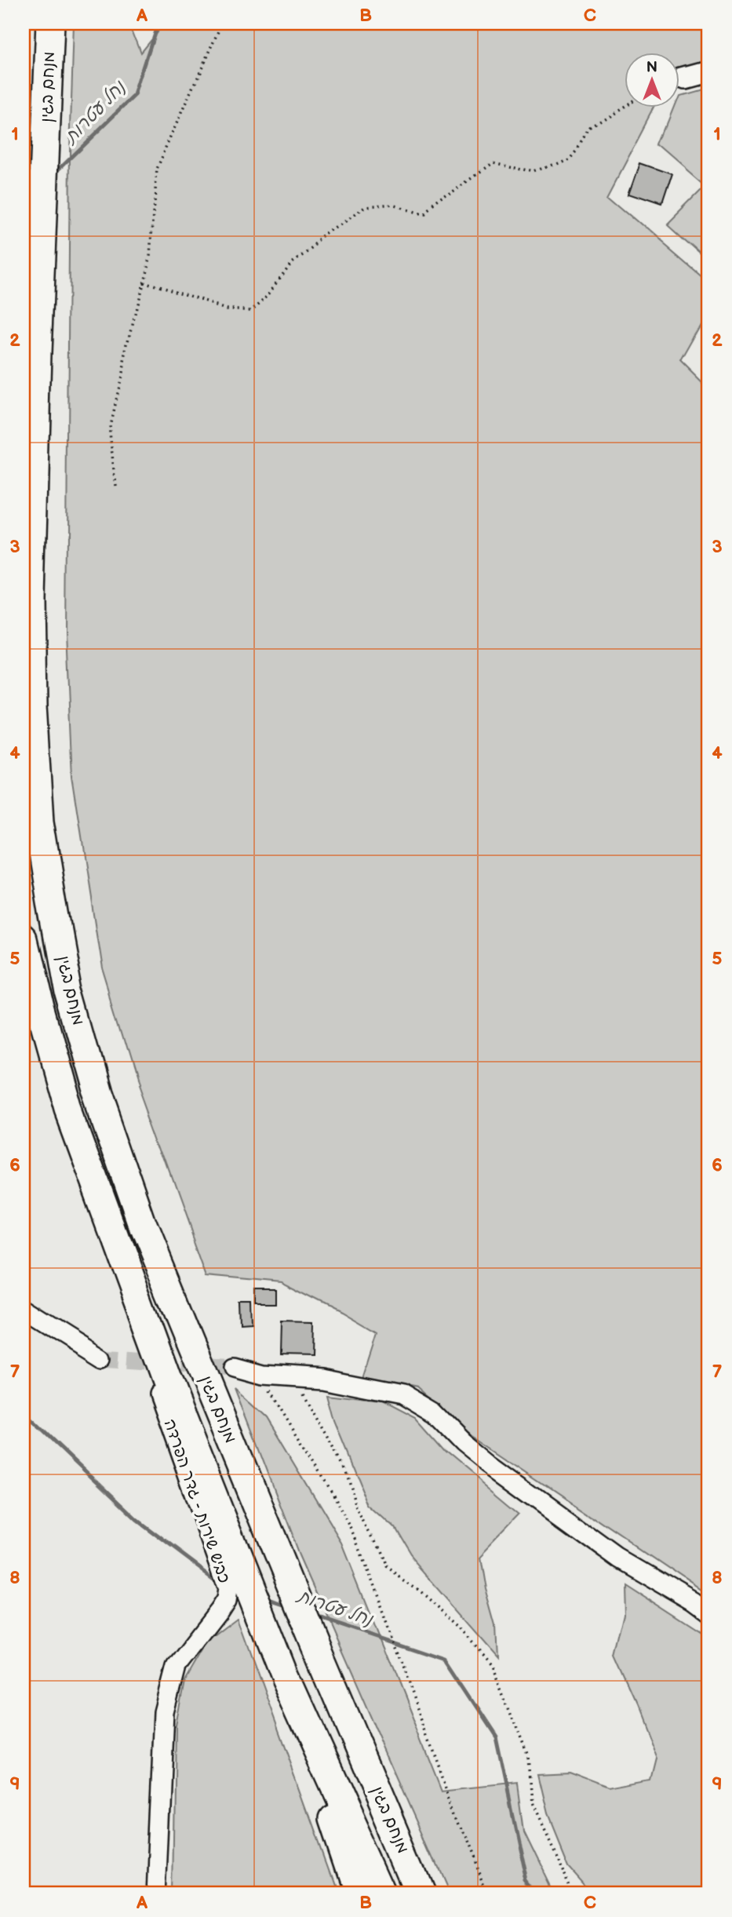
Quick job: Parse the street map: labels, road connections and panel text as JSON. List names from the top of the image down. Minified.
{"streets":{"highway":["מנחם בגין"],"street":["כביש שירות - גדר הפרדה"]},"water":["נחל עטרות"],"north":"top","grid":{"columns":["A","B","C"],"rows":["1","2","3","4","5","6","7","8","9"]}}
